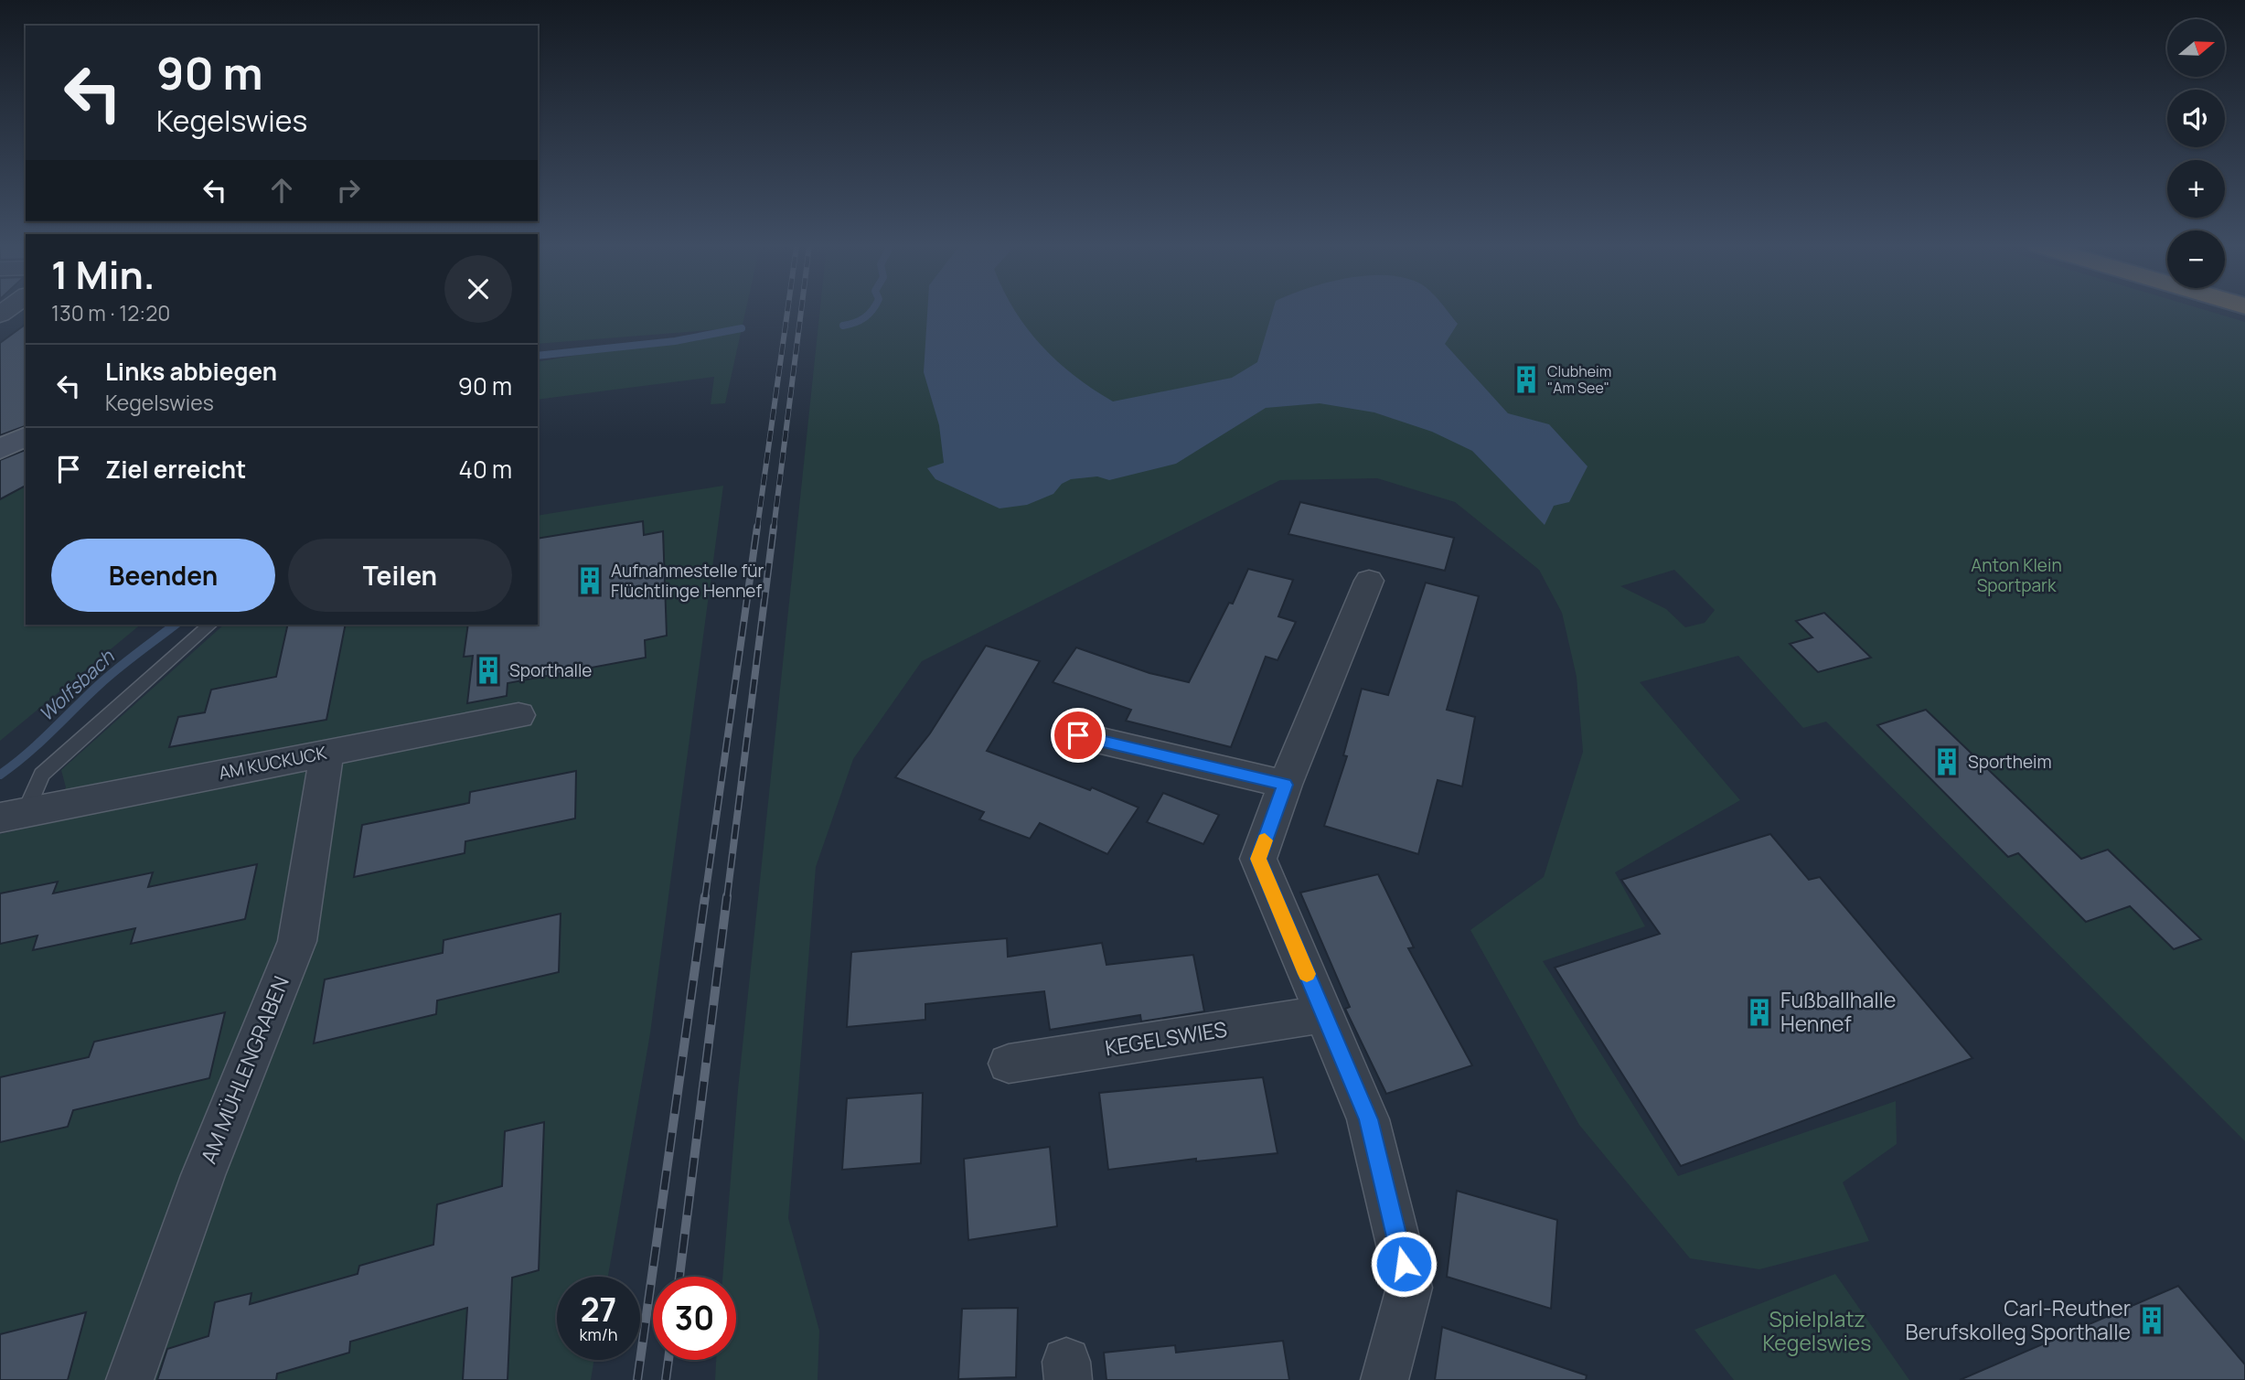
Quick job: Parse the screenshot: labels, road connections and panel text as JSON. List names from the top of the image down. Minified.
{"streets":{"street":["AM KUCKUCK","KEGELSWIES","AM MÜHLENGRABEN"]},"crossings":[["AM KUCKUCK","AM MÜHLENGRABEN"]],"water":["Wolfsbach"],"parks":["Anton Klein Sportpark","Spielplatz Kegelswies"],"places":{"building":["Clubheim \"Am See\"","Aufnahmestelle für Flüchtlinge Hennef","Sporthalle","Sportheim","Fußballhalle Hennef","Carl-Reuther Berufskolleg Sporthalle"]},"north":"right","page":{"map_buttons":["+","−"],"turn":["90 m","Kegelswies"],"heading":["1 Min.","130 m · 12:20"],"list":[{"name":"Links abbiegen","note":"Kegelswies","value":"90 m"},{"name":"Ziel erreicht","value":"40 m"}],"buttons":["Beenden","Teilen"],"speed":"27 km/h","limit":"30"}}
